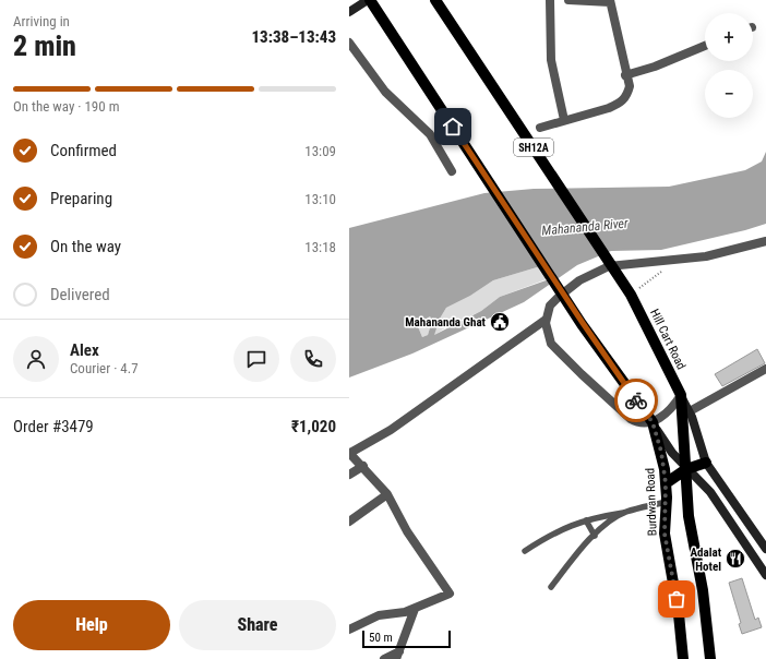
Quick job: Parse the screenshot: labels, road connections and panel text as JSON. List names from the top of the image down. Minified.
{"streets":{"main road":["SH12A","Hill Cart Road","Burdwan Road"]},"crossings":[["SH12A","Hill Cart Road"]],"water":["Mahananda River"],"places":{"public building":["Mahananda Ghat"],"restaurant":["Adalat Hotel"]},"scale_bar":"50 m","page":{"heading":["2 min","Arriving in","13:38–13:43"],"panel":["Alex","Courier · 4.7","Order #3479","₹1,020"],"map_buttons":["+","−"],"bar":"On the way · 190 m","list":[["Confirmed","13:09"],["Preparing","13:10"],["On the way","13:18"],"Delivered"],"buttons":["Help","Share"],"scale":"50 m"}}
